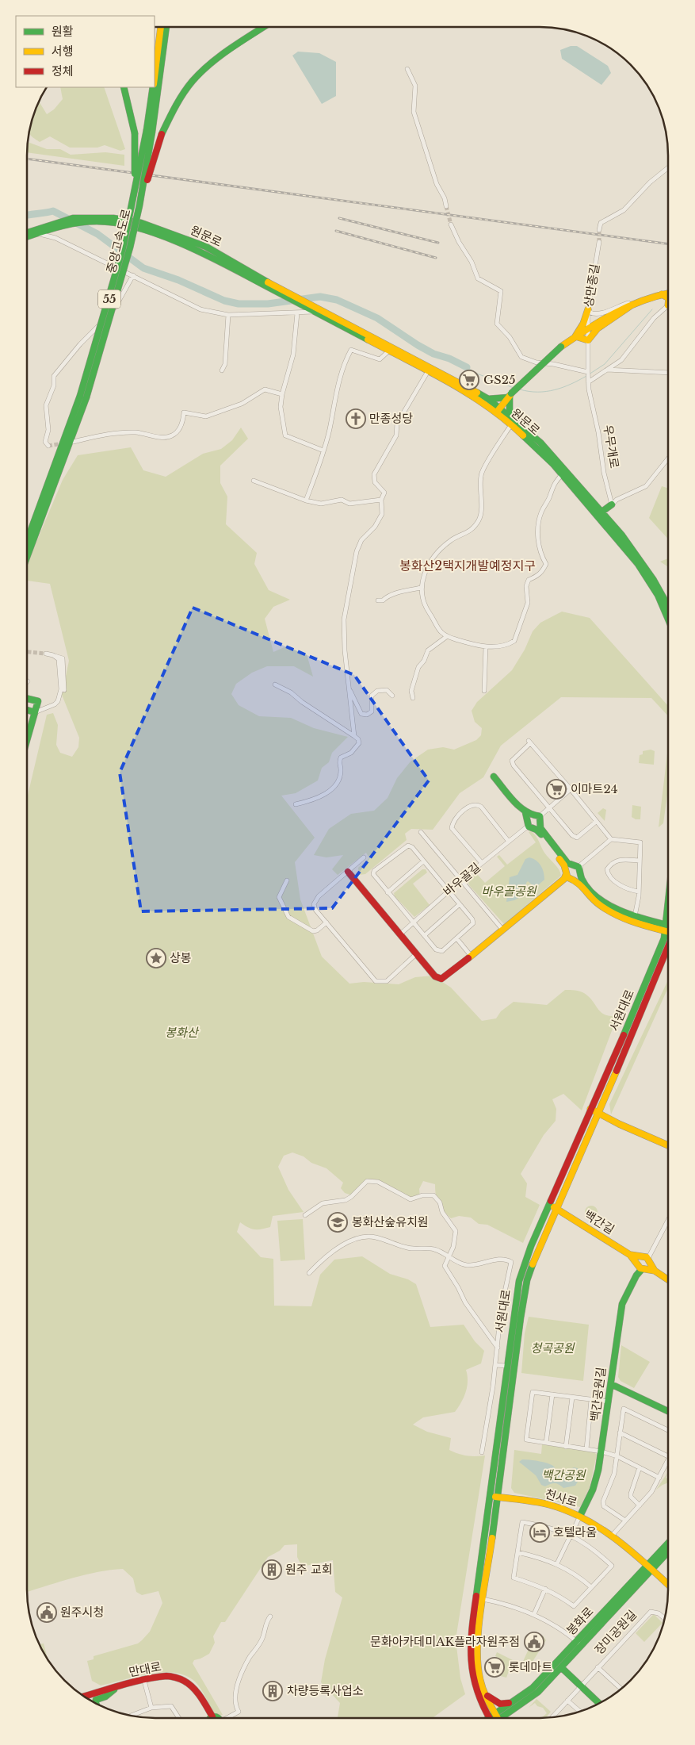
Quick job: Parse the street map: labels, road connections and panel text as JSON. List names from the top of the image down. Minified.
{"streets":{"main road":["원문로","중앙고속도로","55","서원대로","백간길","백간공원길","천사로","봉화로","만대로"],"street":["상만종길","우무개로","바우골길","장미공원길"]},"crossings":[["서원대로","백간길"],["서원대로","천사로"],["백간길","백간공원길"],["백간공원길","천사로"],["천사로","봉화로"]],"districts":["봉화산2택지개발예정지구"],"parks":["바우골공원","봉화산","청곡공원","백간공원"],"places":{"supermarket":["GS25","이마트24","롯데마트"],"church":["만종성당"],"place":["상봉"],"school or university":["봉화산숲유치원"],"hotel":["호텔라움"],"building":["원주 교회","차량등록사업소"],"public building":["원주시청","문화아카데미AK플라자원주점"]},"legend":["원활","서행","정체"]}
